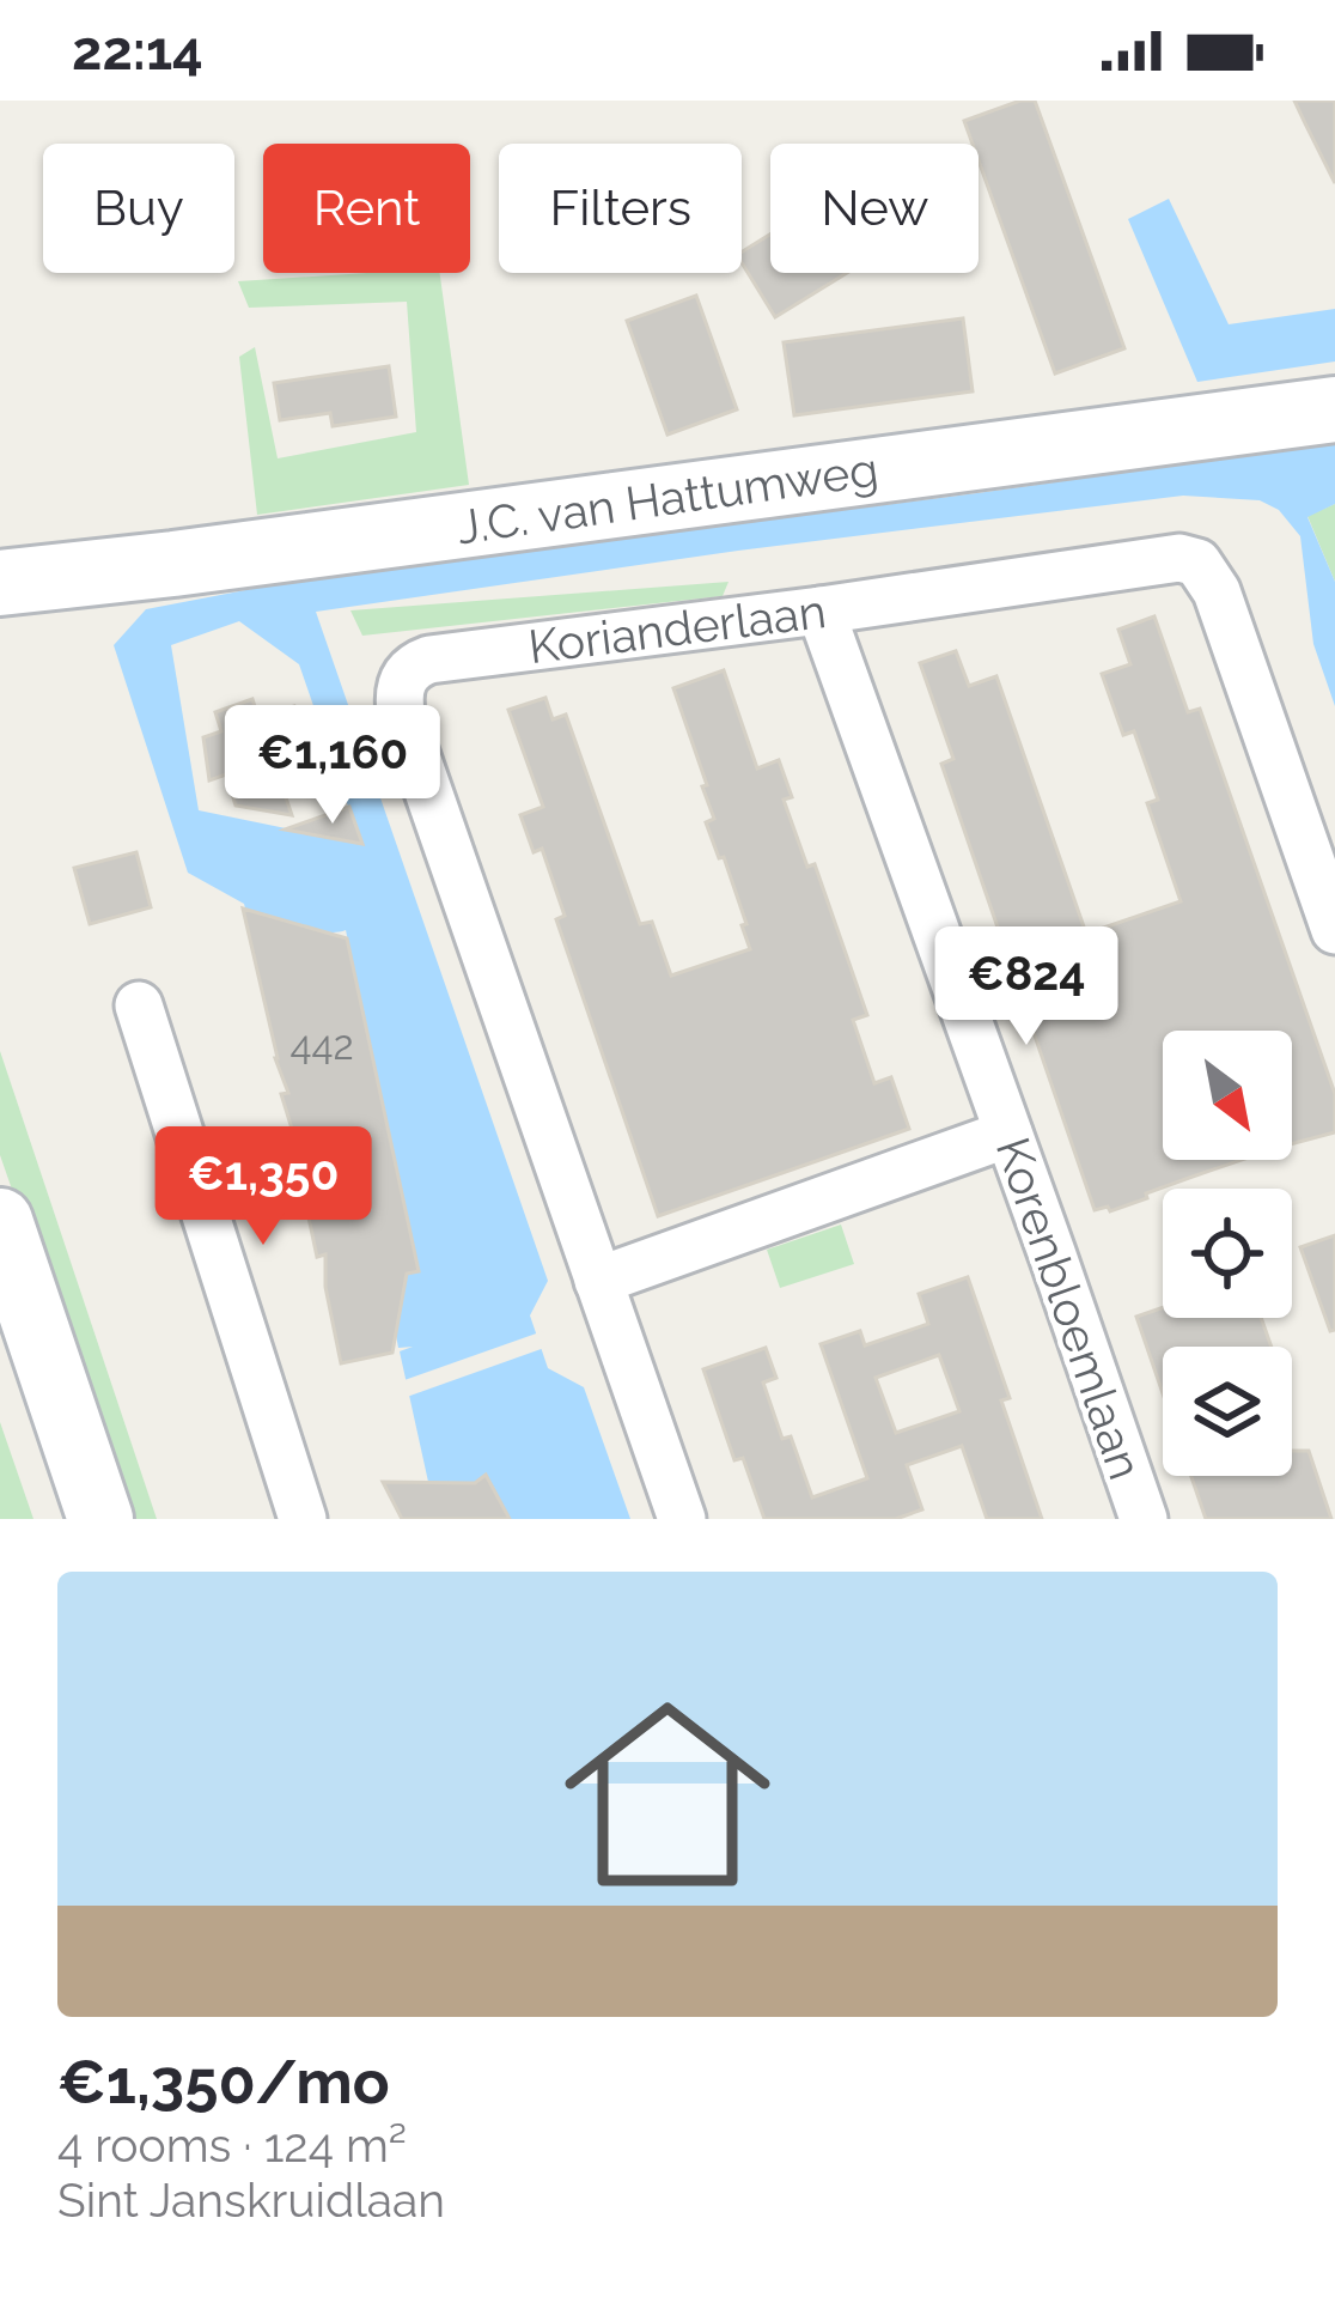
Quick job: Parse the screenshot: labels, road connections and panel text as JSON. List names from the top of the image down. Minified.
{"streets":{"street":["J.C. van Hattumweg","Korianderlaan","Korenbloemlaan"]},"crossings":[["Korianderlaan","Korenbloemlaan"]],"house_numbers":["442"],"north":"bottom right","page":{"status":"22:14","chip":["Buy","Rent","Filters","New"],"price":["€1,160","€824","€1,350"],"list":[{"name":"€1,350/mo","note":"4 rooms · 124 m² · Sint Janskruidlaan"}]}}
